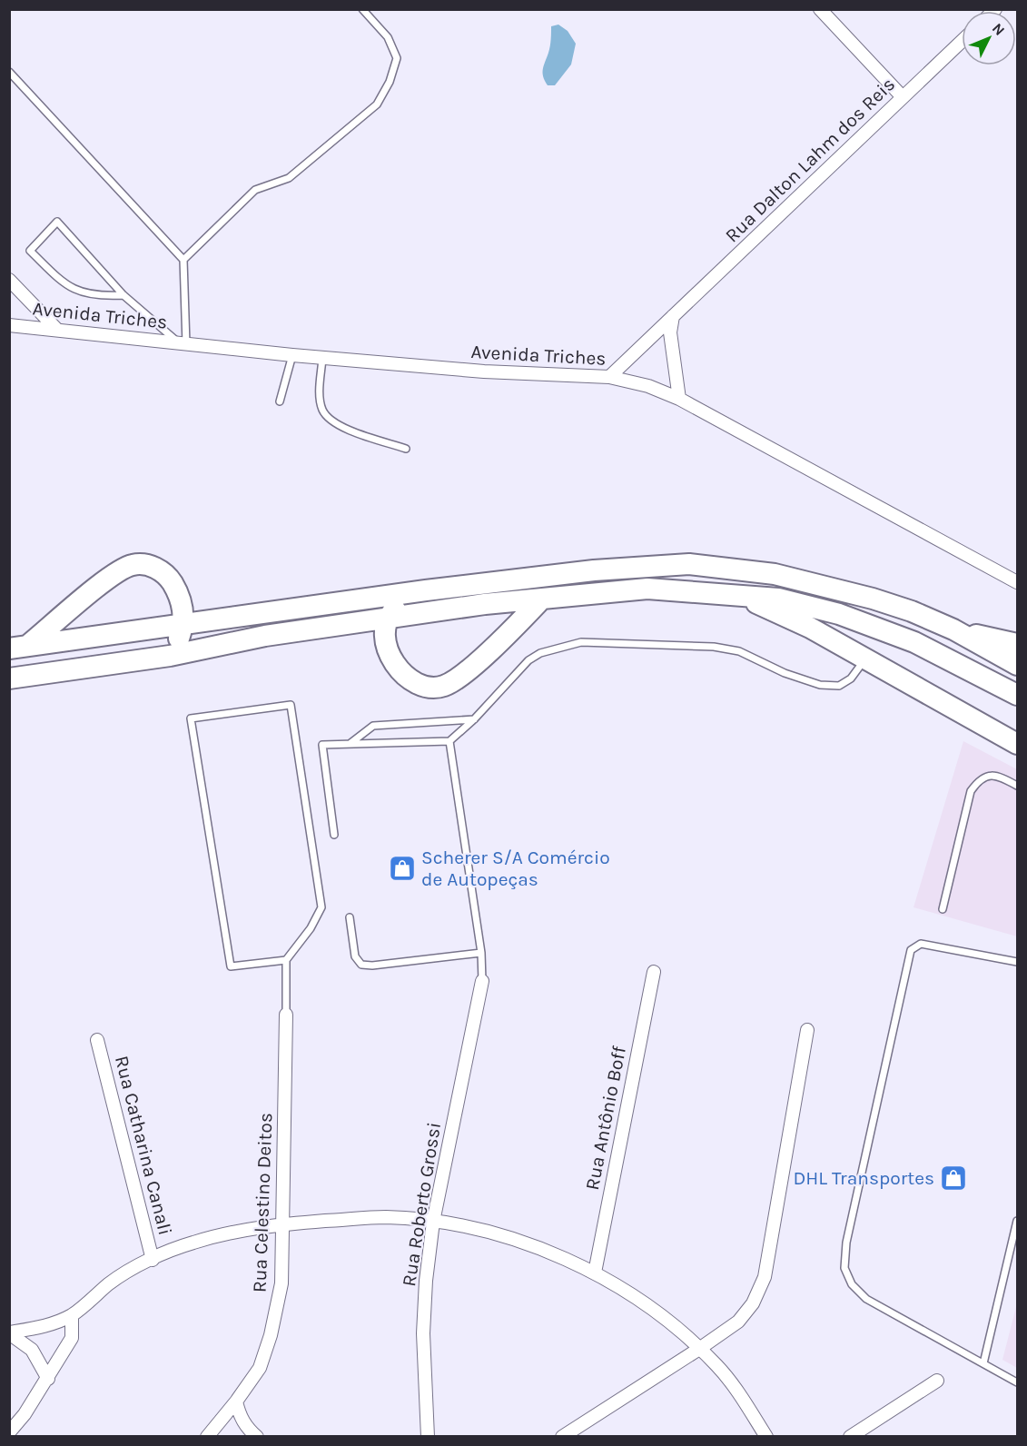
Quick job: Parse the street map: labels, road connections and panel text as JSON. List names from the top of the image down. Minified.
{"streets":{"street":["Rua Dalton Lahm dos Reis","Avenida Triches","Rua Antônio Boff","Rua Catharina Canali","Rua Celestino Deitos","Rua Roberto Grossi"]},"crossings":[["Rua Dalton Lahm dos Reis","Avenida Triches"]],"places":{"shop":["Scherer S/A Comércio de Autopeças","DHL Transportes"]},"north":"top right"}
